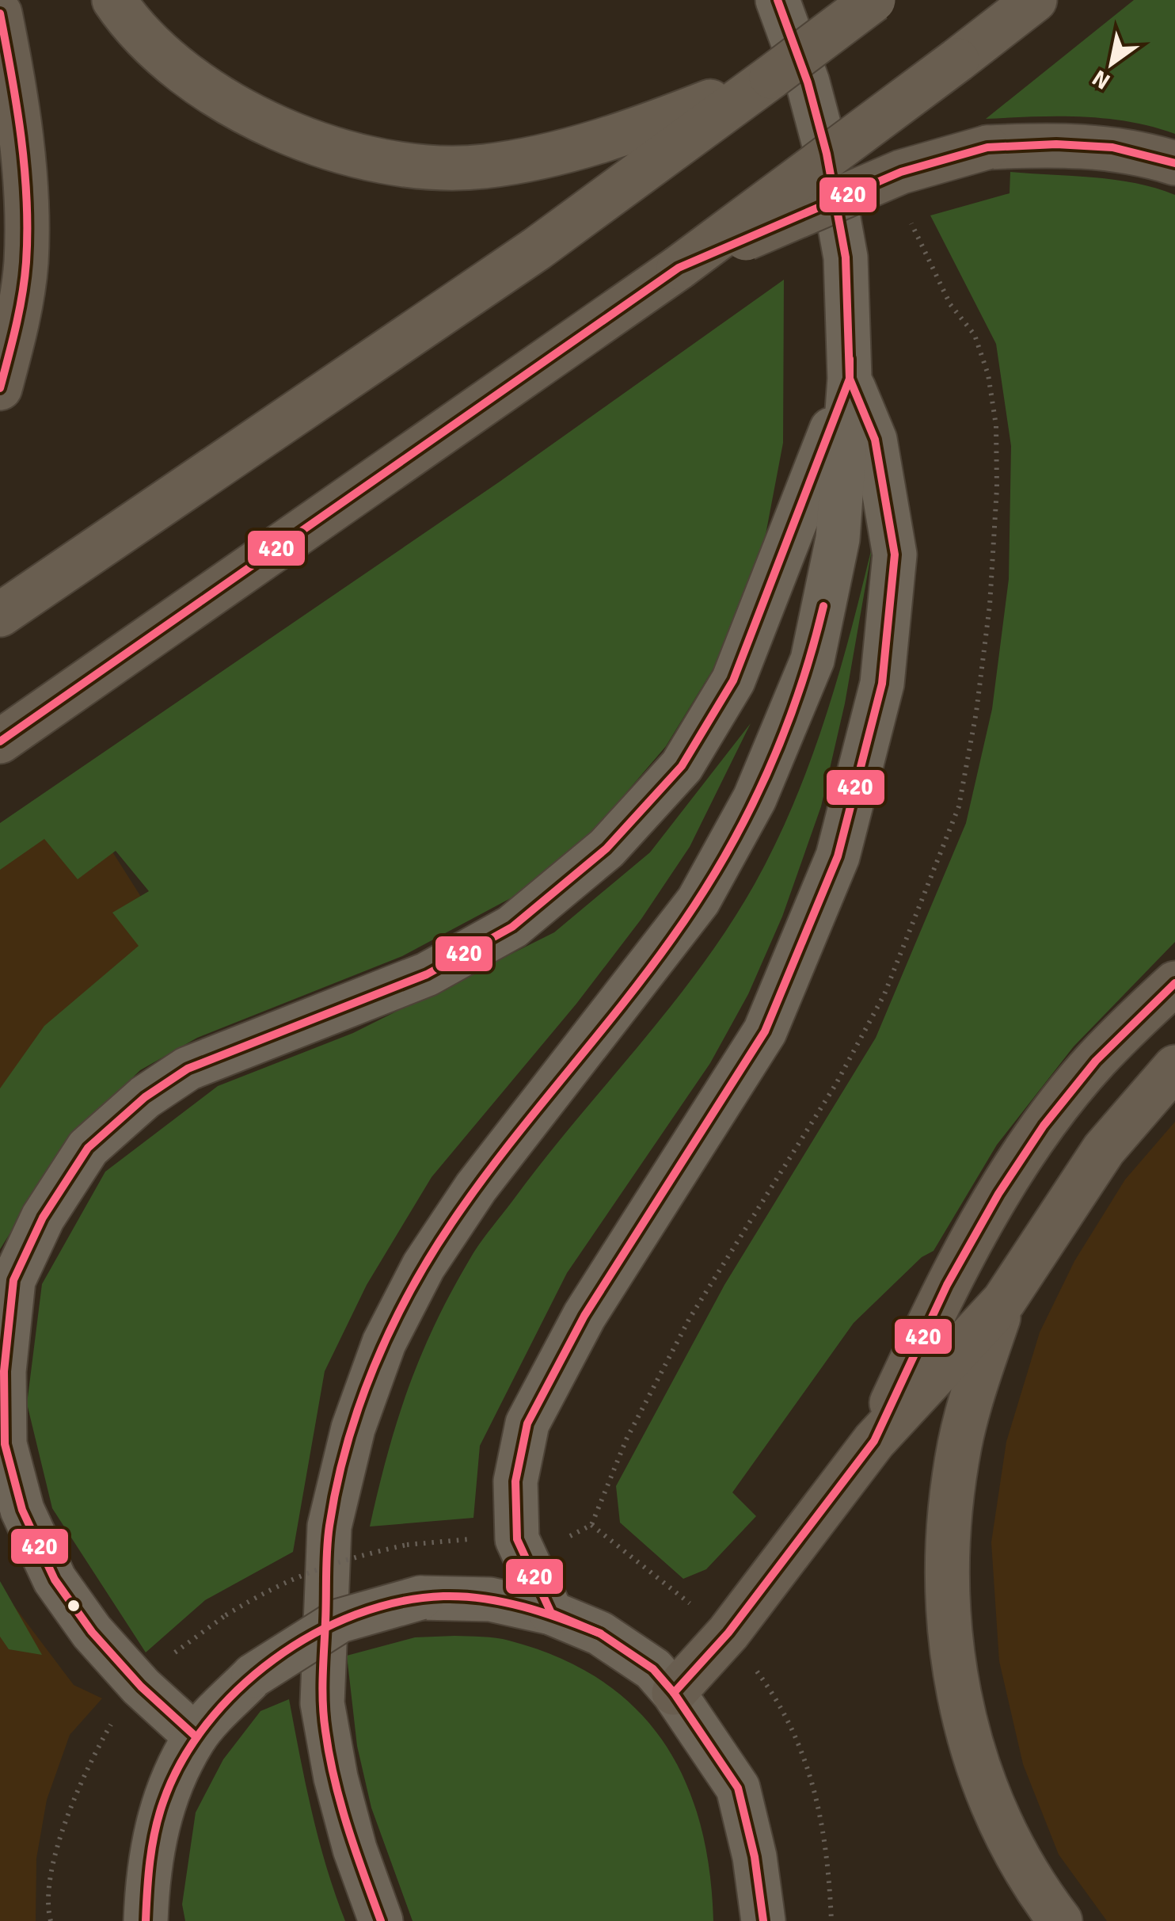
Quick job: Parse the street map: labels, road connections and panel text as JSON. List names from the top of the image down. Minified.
{"lines":["transit line 420"],"north":"bottom left"}
